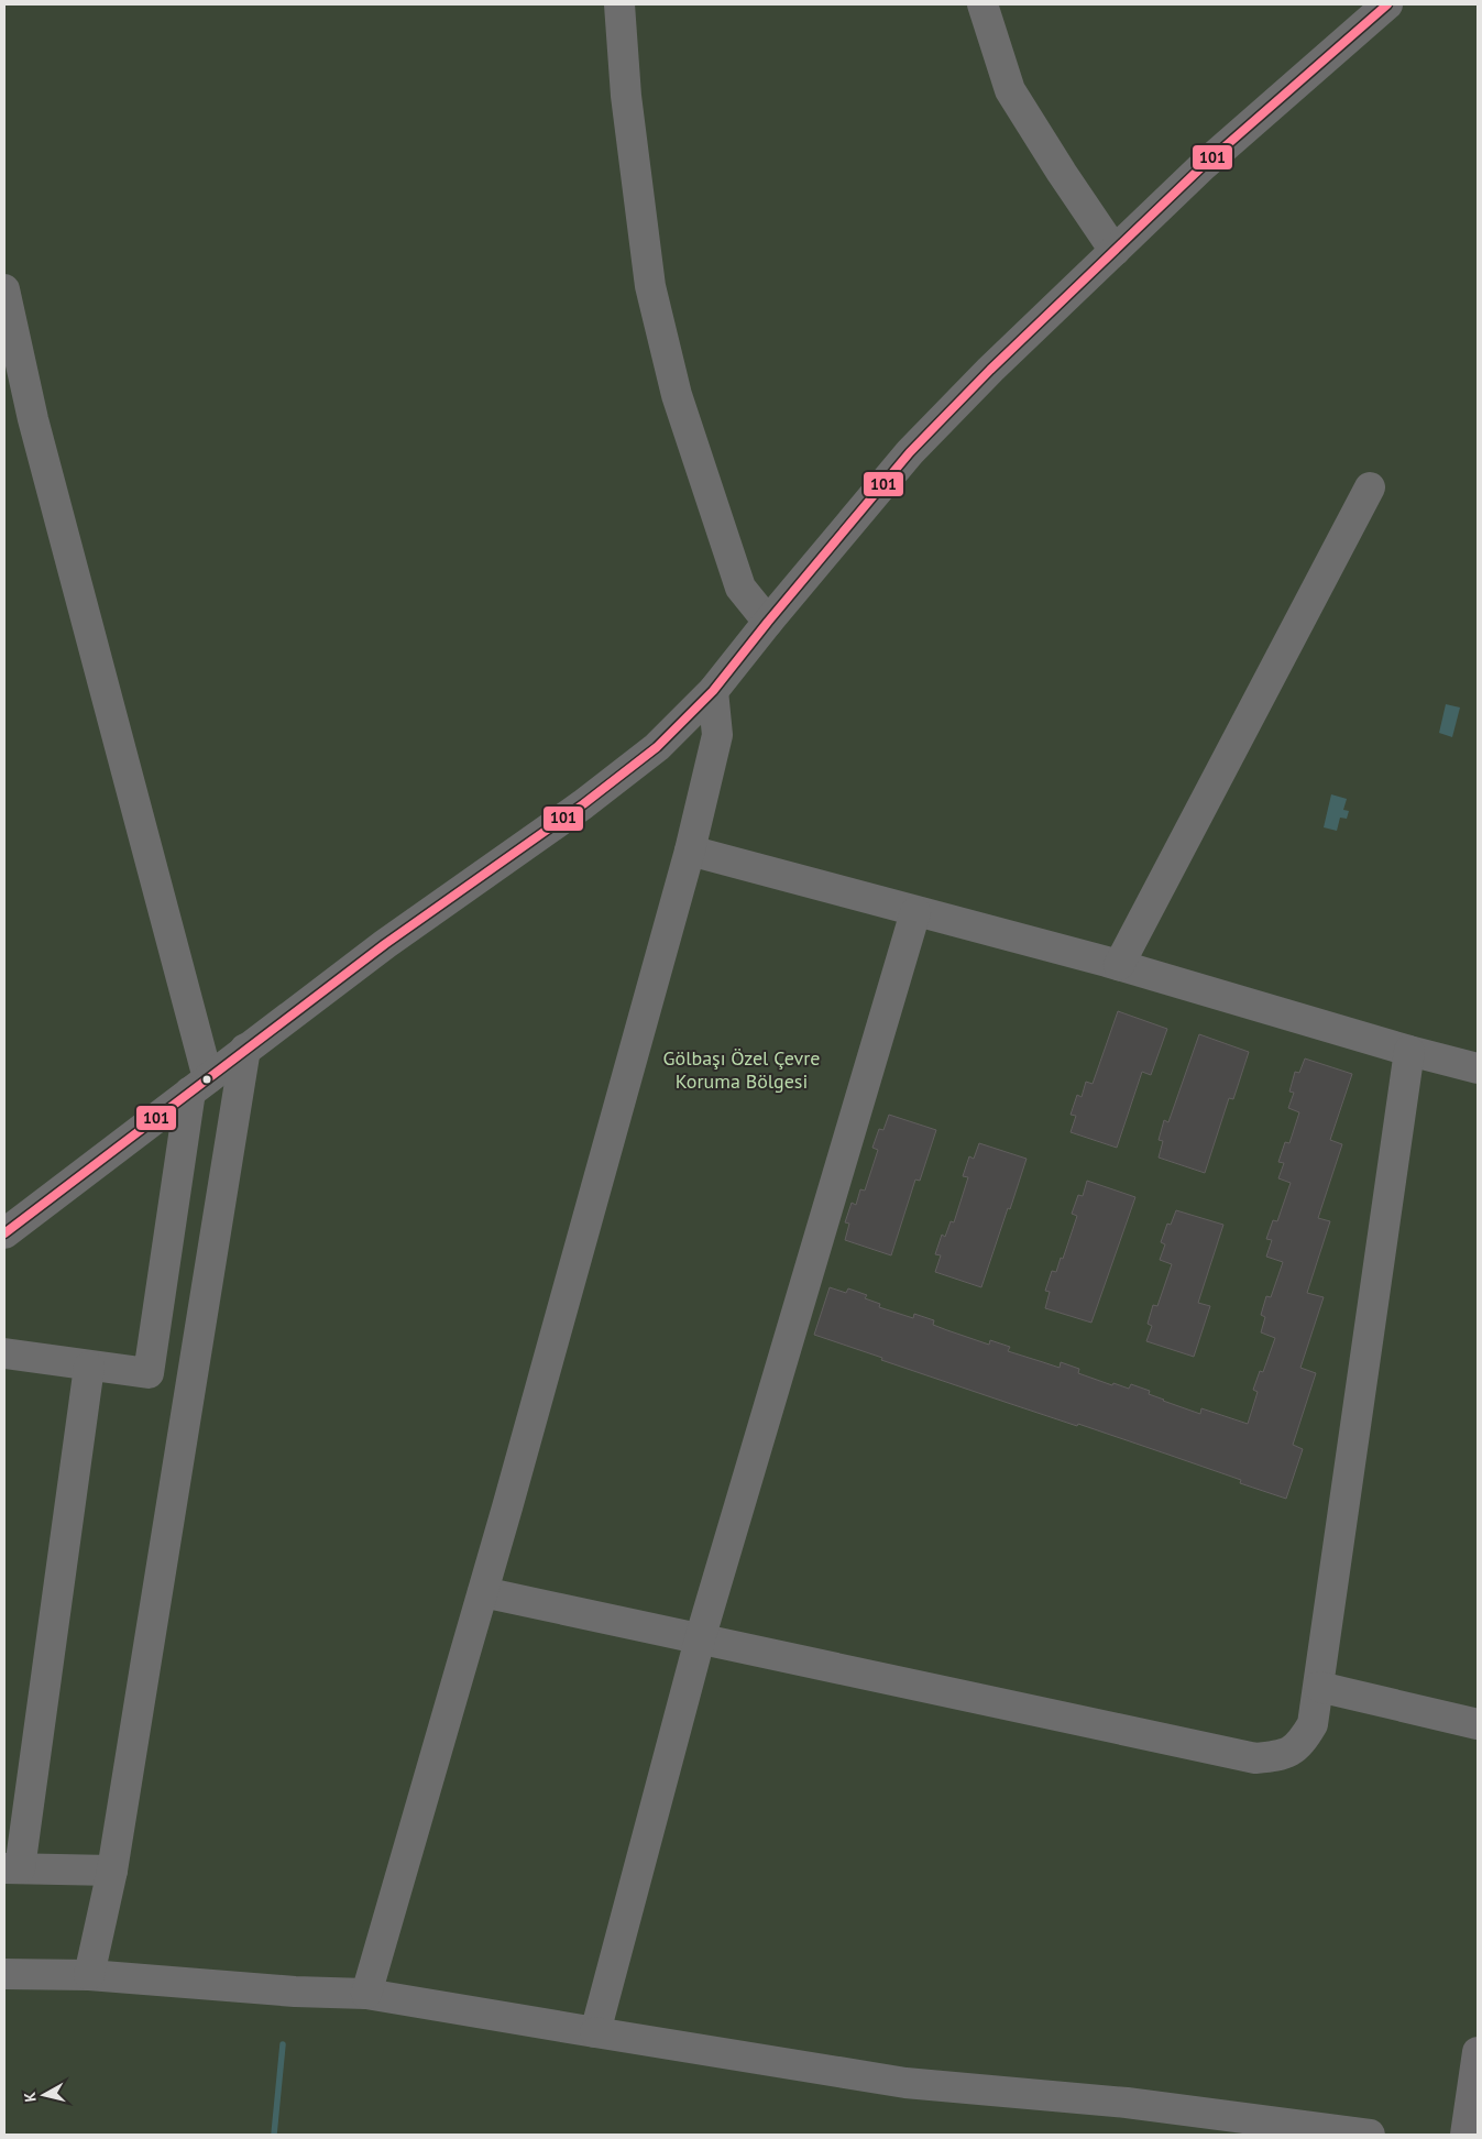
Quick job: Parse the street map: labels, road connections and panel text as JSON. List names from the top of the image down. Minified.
{"parks":["Gölbaşı Özel Çevre Koruma Bölgesi"],"lines":["transit line 101"],"north":"left"}
